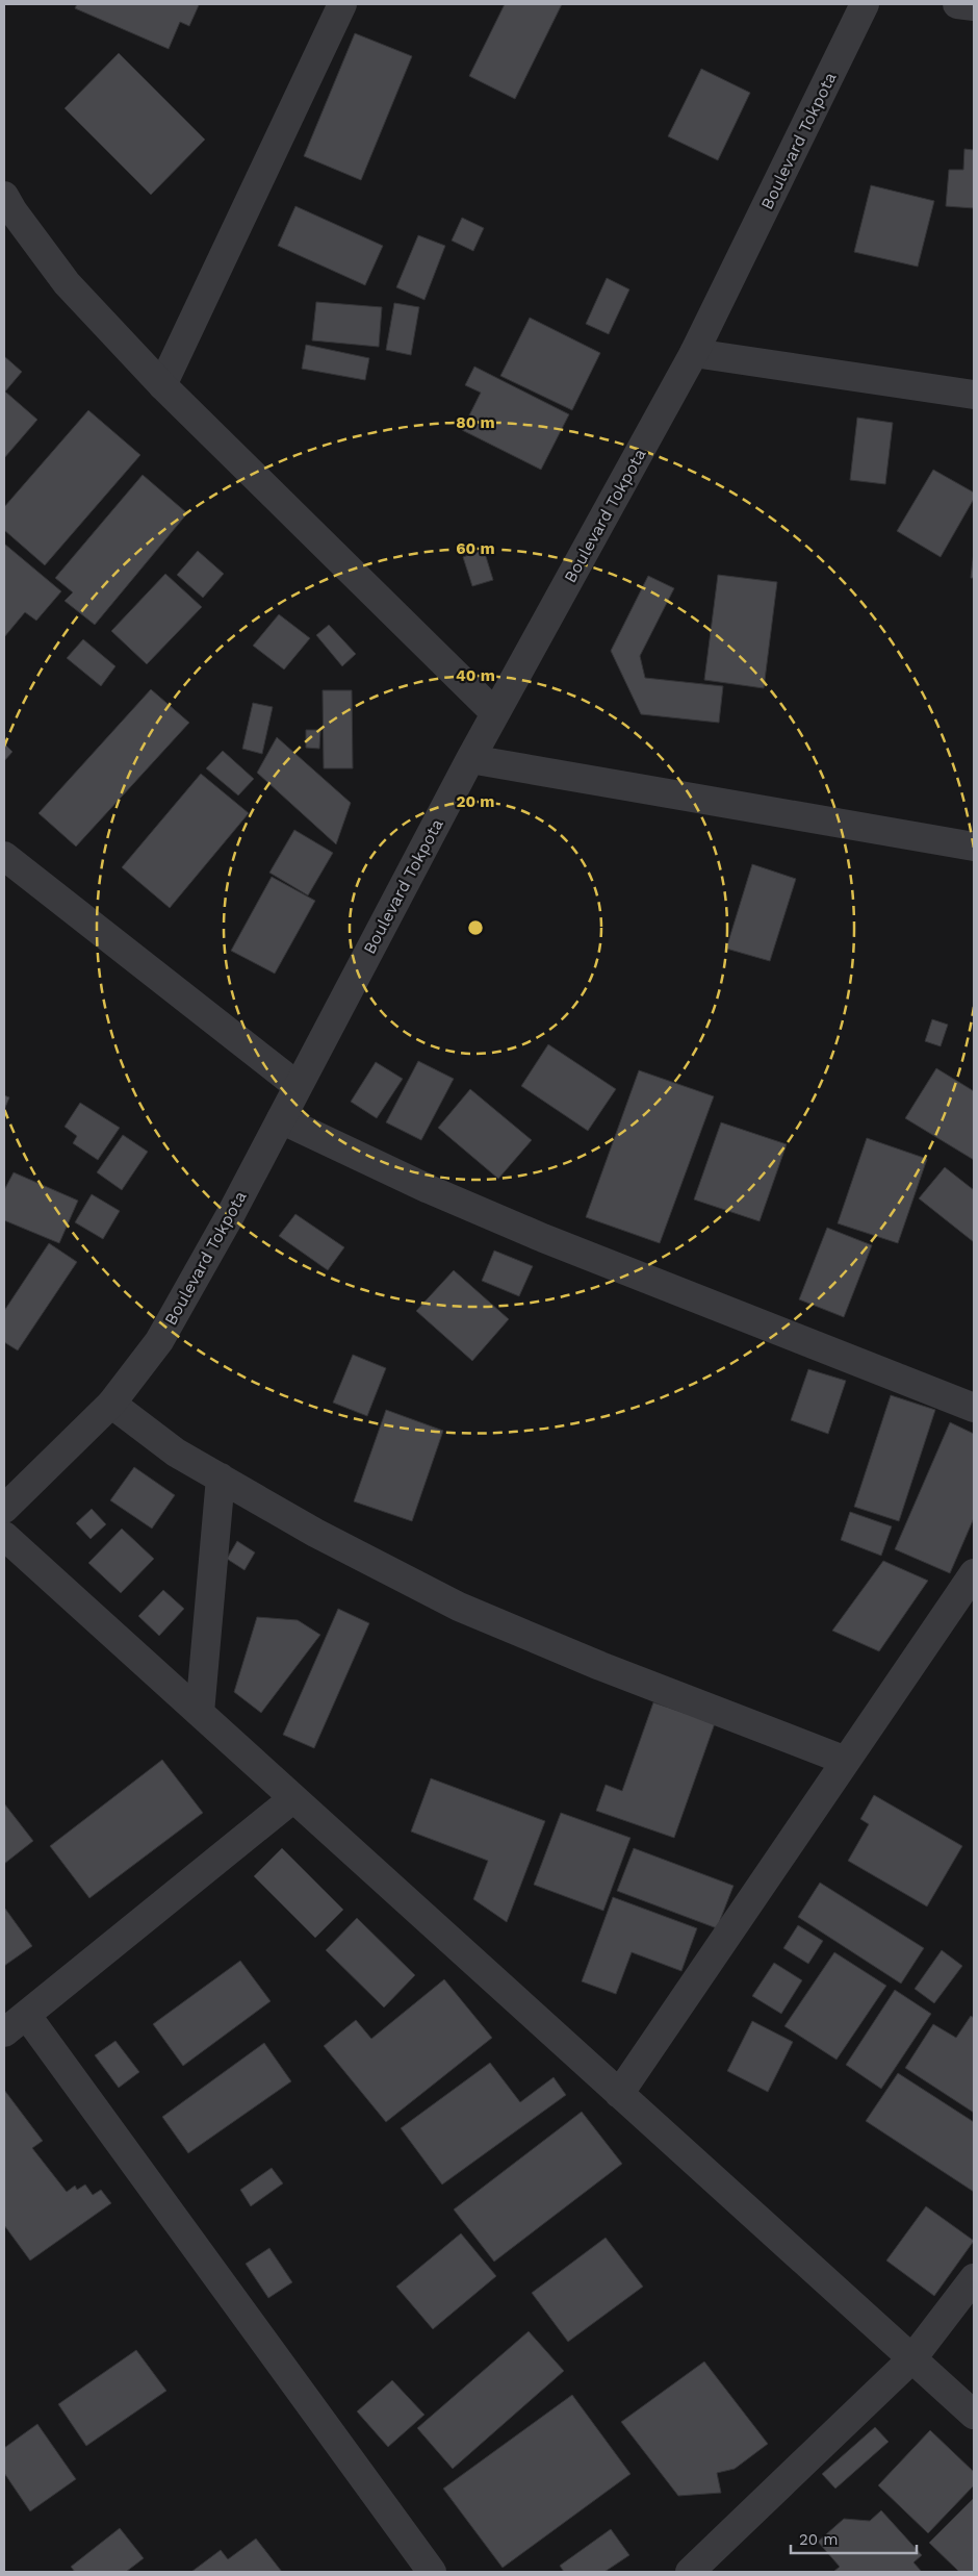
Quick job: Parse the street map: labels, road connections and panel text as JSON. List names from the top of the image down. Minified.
{"streets":{"street":["Boulevard Tokpota"]},"scale_bar":"20 m","rings":["80 m","60 m","40 m","20 m"]}
